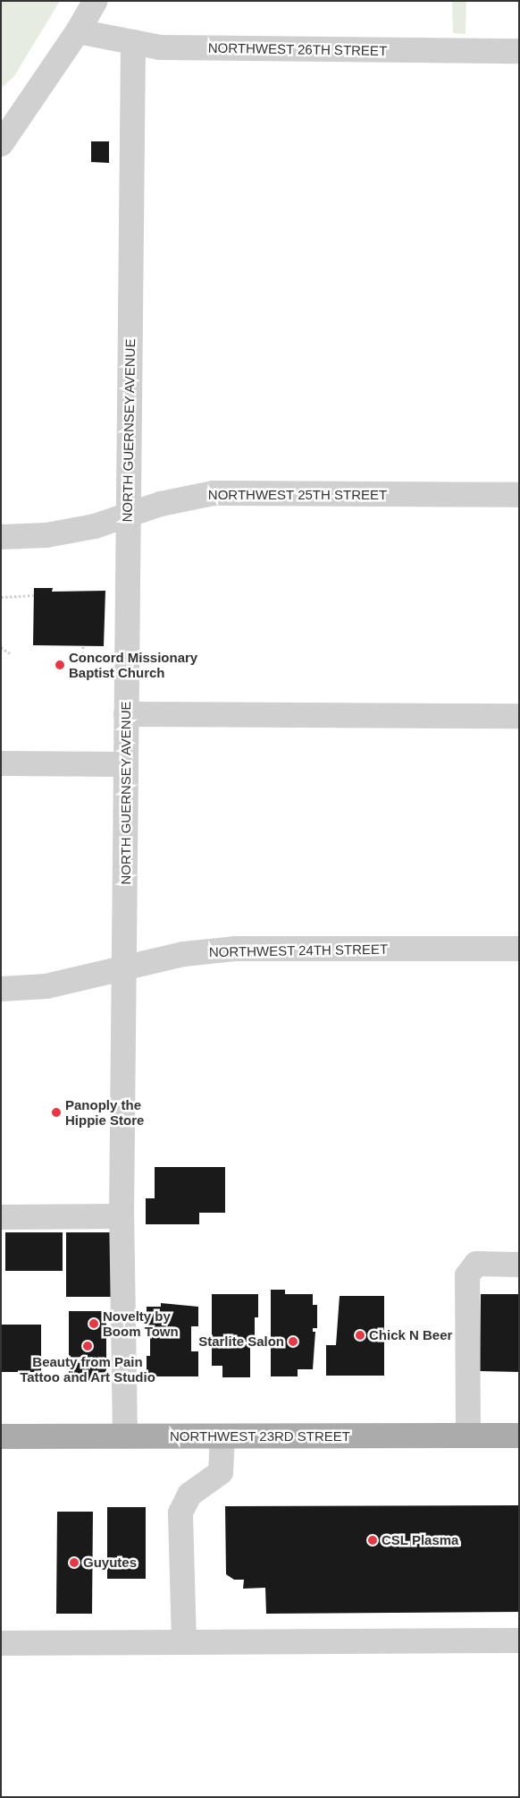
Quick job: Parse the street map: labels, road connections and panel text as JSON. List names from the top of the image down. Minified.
{"streets":{"main road":["NORTHWEST 23RD STREET"],"street":["NORTHWEST 26TH STREET","NORTH GUERNSEY AVENUE","NORTHWEST 25TH STREET","NORTHWEST 24TH STREET"]},"crossings":[["NORTHWEST 26TH STREET","NORTH GUERNSEY AVENUE"],["NORTH GUERNSEY AVENUE","NORTHWEST 25TH STREET"],["NORTH GUERNSEY AVENUE","NORTHWEST 24TH STREET"],["NORTH GUERNSEY AVENUE","NORTHWEST 23RD STREET"]],"places":["Concord Missionary Baptist Church","Panoply the Hippie Store","Novelty by Boom Town","Chick N Beer","Starlite Salon","Beauty from Pain Tattoo and Art Studio","CSL Plasma","Guyutes"]}
